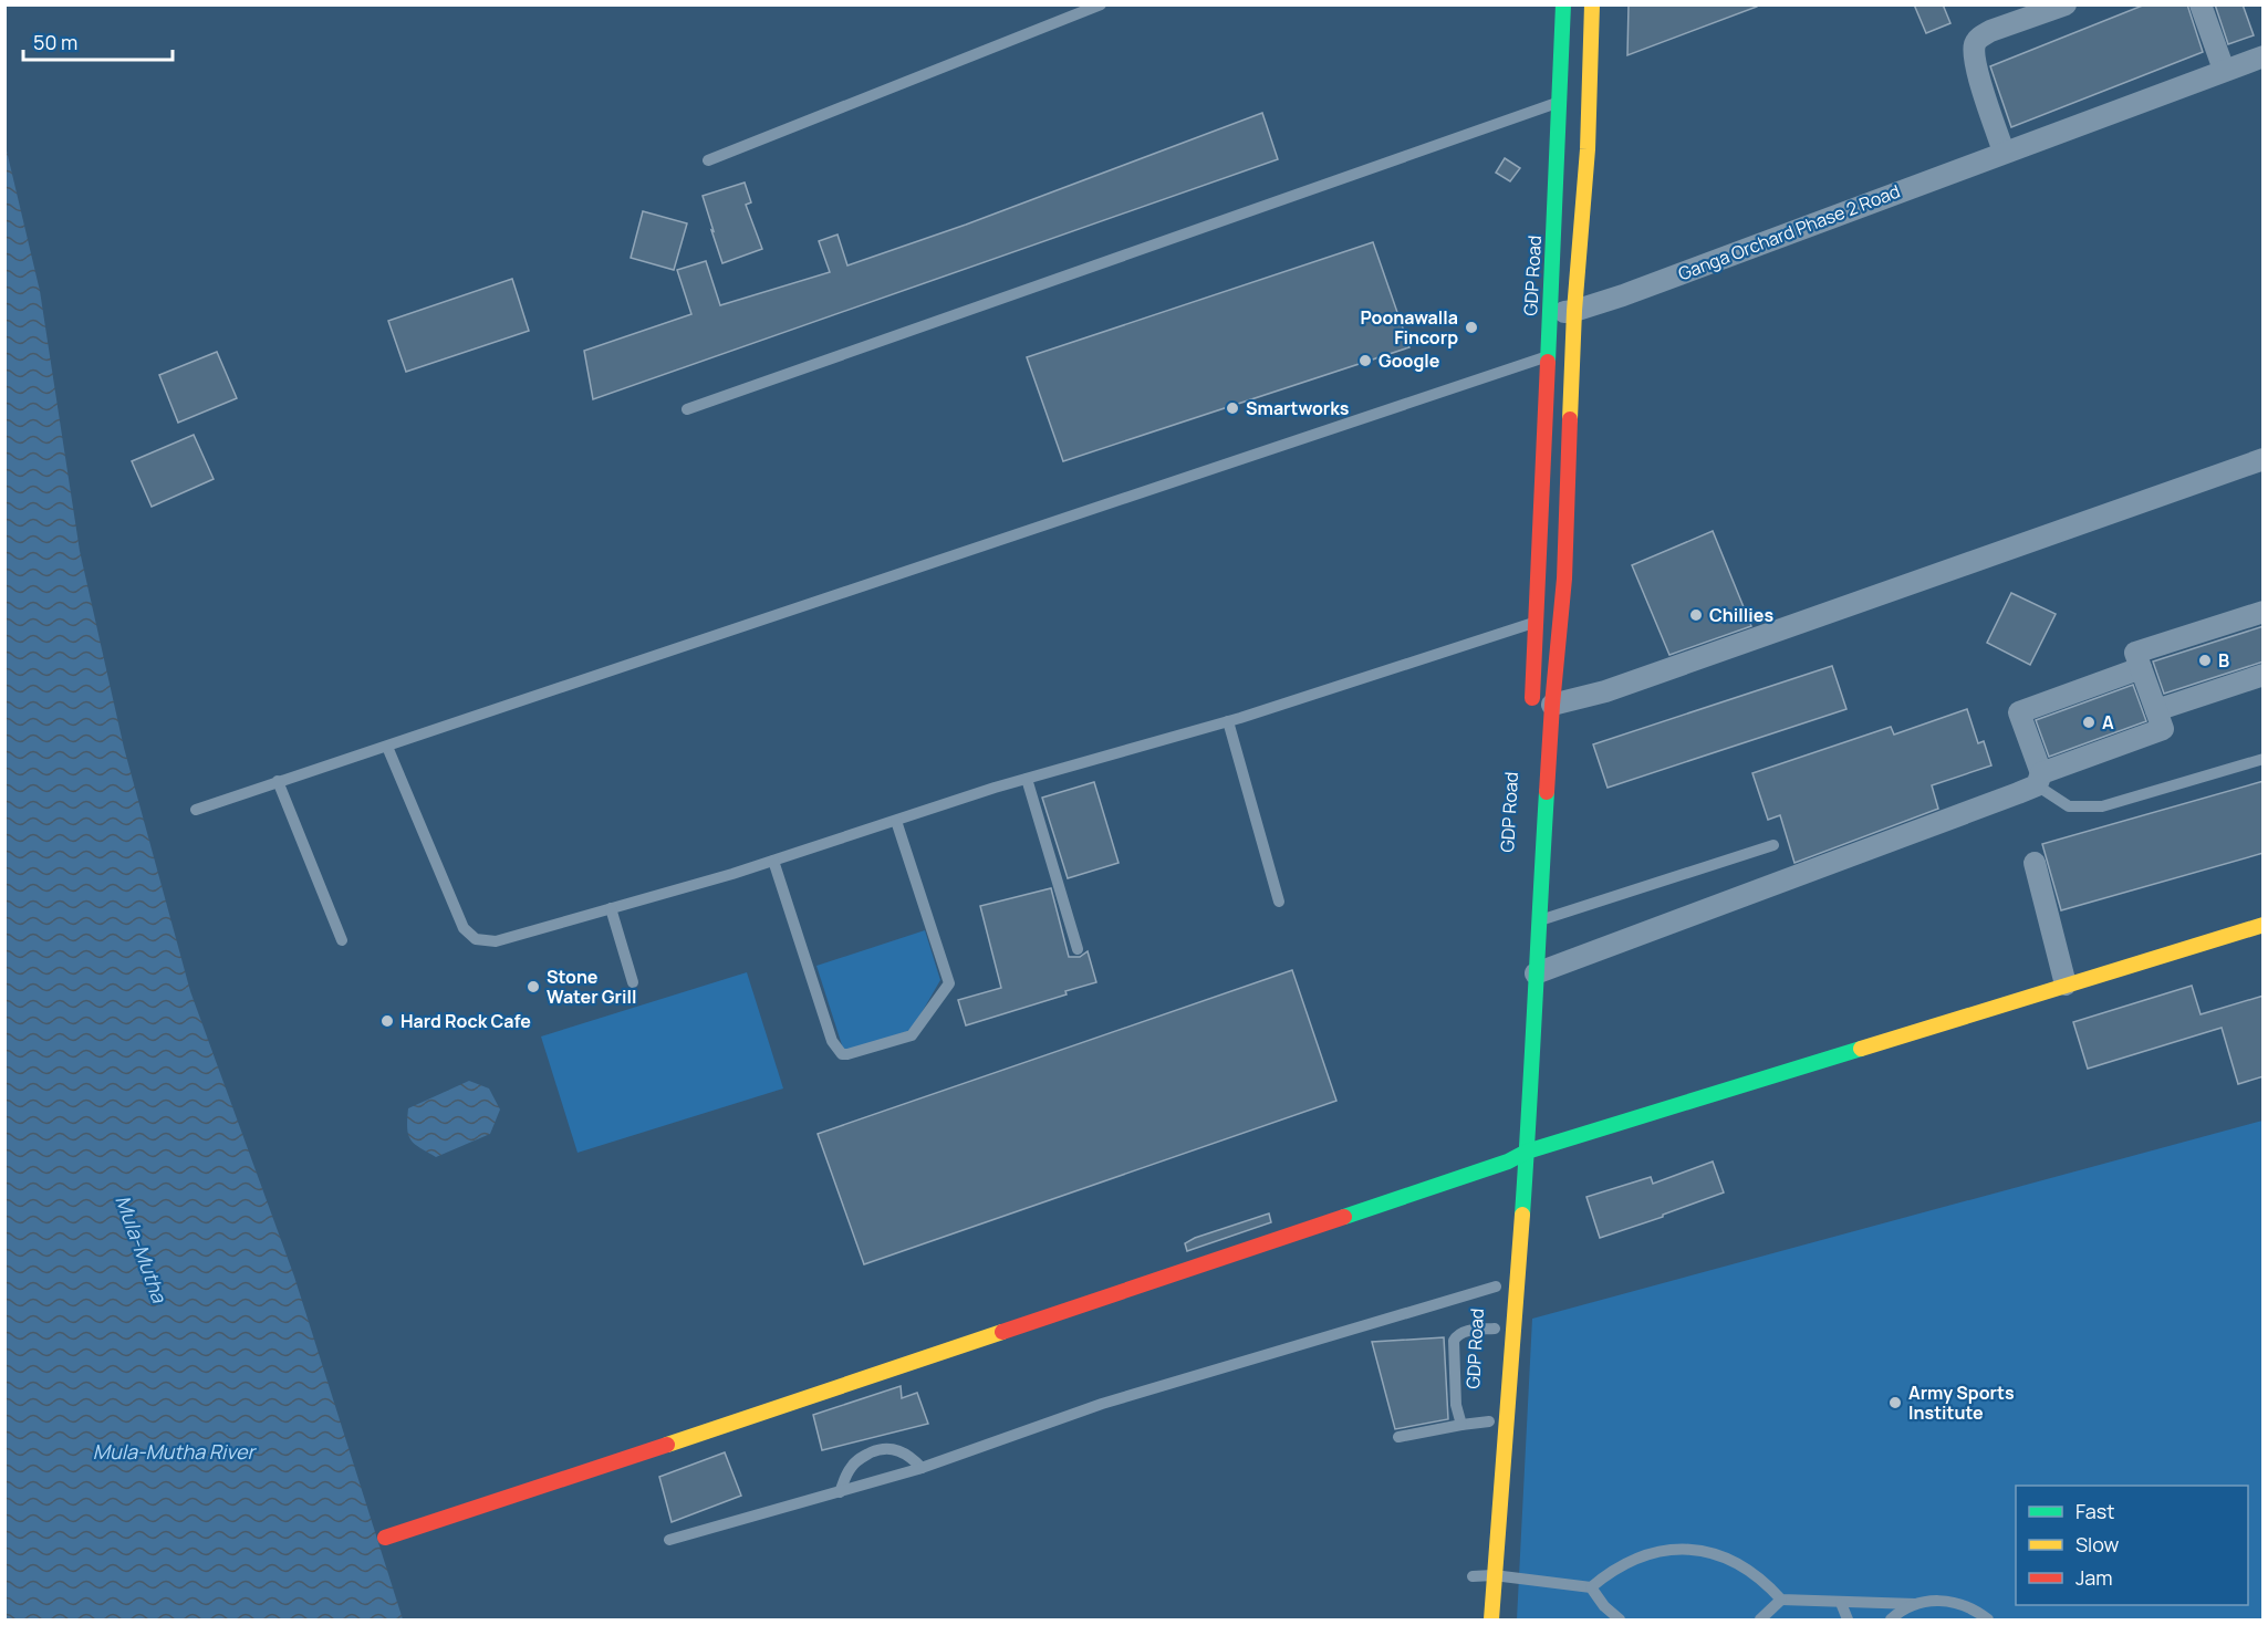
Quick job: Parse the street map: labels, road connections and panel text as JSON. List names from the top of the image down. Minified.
{"streets":{"main road":["GDP Road"],"street":["Ganga Orchard Phase 2 Road"]},"crossings":[["Ganga Orchard Phase 2 Road","GDP Road"]],"water":["Mula-Mutha","Mula-Mutha River"],"places":["Poonawalla Fincorp","Google","Smartworks","Chillies","B","A","Stone Water Grill","Hard Rock Cafe","Army Sports Institute"],"legend":["Fast","Slow","Jam"],"scale_bar":"50 m"}
